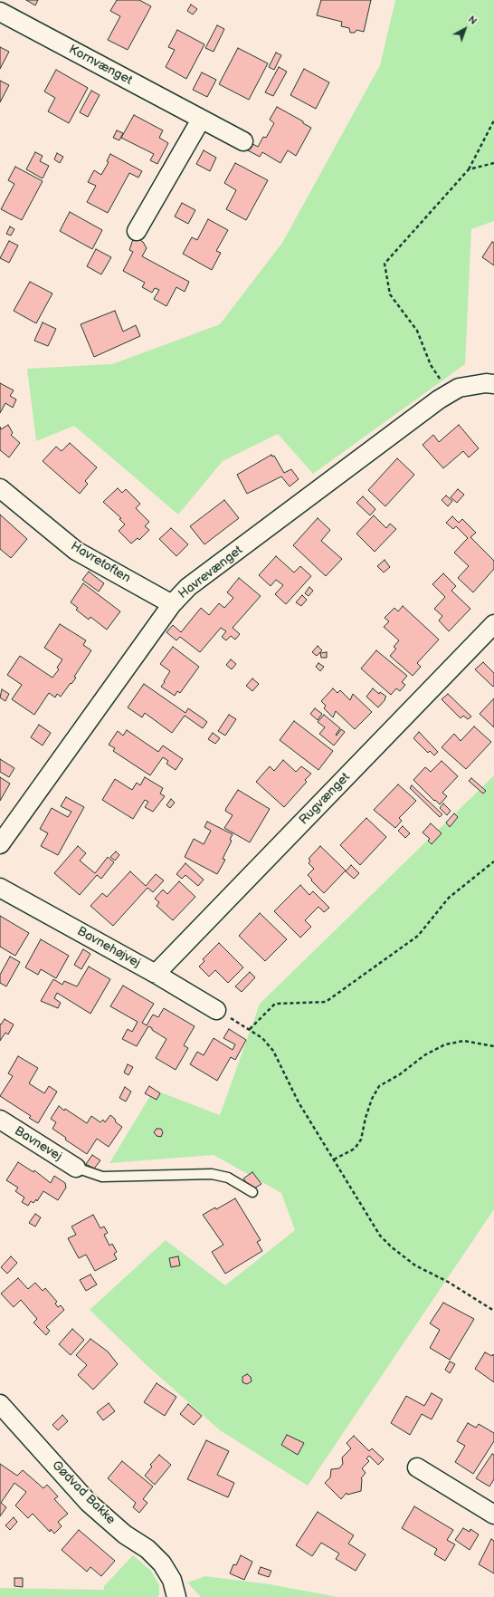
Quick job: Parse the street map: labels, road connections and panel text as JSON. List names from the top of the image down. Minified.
{"streets":{"street":["Kornvænget","Havretoften","Havrevænget","Rugvænget","Bavnehøjvej","Bavnevej","Gødvad Bakke"]},"crossings":[["Havretoften","Havrevænget"],["Rugvænget","Bavnehøjvej"]],"north":"top right"}
